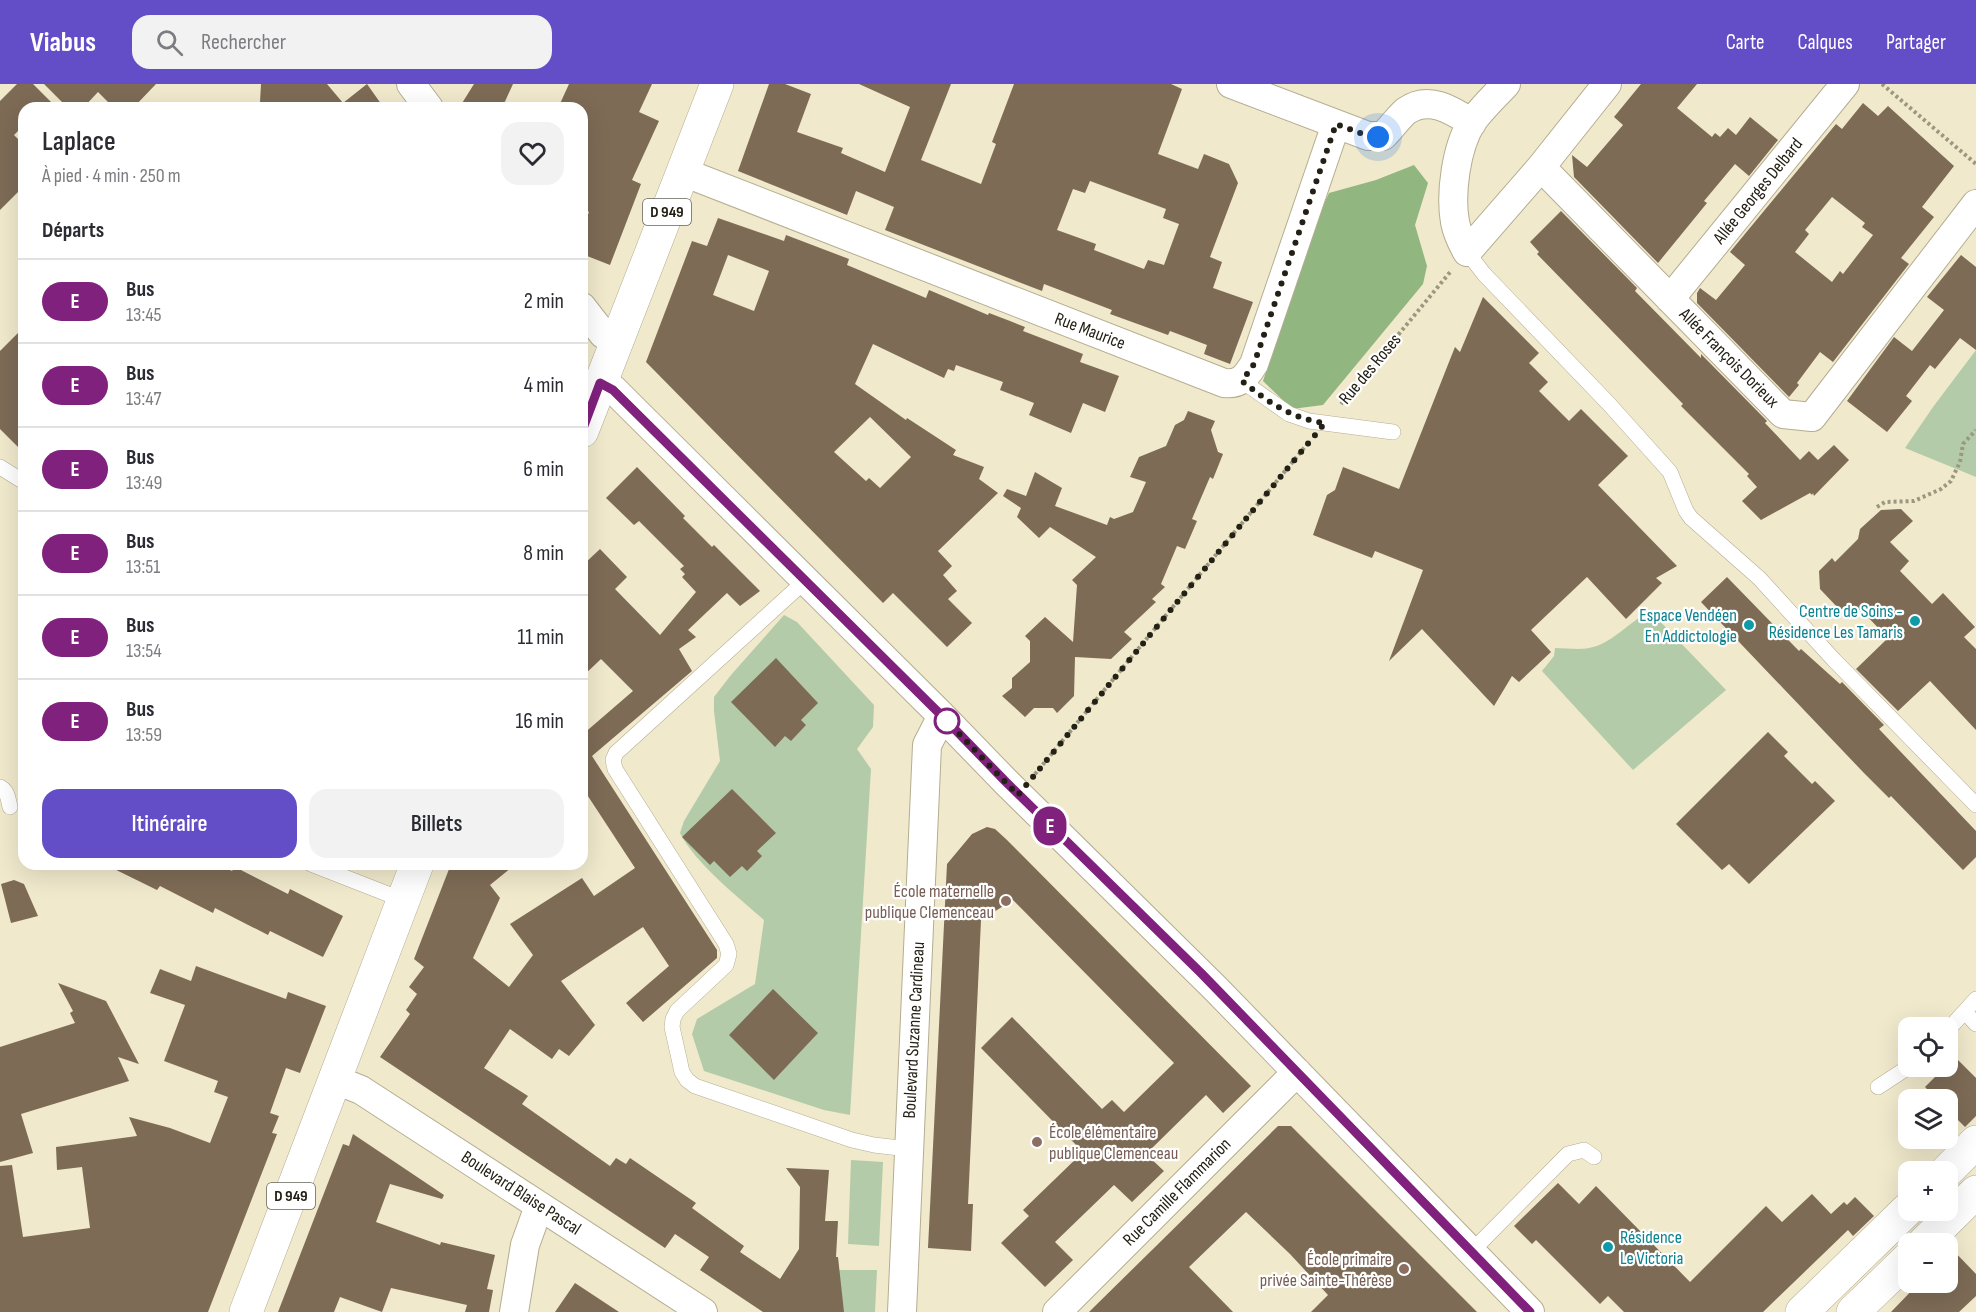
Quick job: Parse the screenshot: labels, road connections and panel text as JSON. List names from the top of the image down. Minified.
{"streets":{"main road":["D 949"],"street":["Allée Georges Delbard","Rue Maurice","Allée François Dorieux","Boulevard Suzanne Cardineau","Rue Camille Flammarion","Boulevard Blaise Pascal"],"path":["Rue des Roses"]},"crossings":[["Allée Georges Delbard","Allée François Dorieux"],["D 949","Rue Maurice"],["D 949","Boulevard Blaise Pascal"]],"places":["Centre de Soins - Résidence Les Tamaris","Espace Vendéen En Addictologie","École maternelle publique Clemenceau","École élémentaire publique Clemenceau","Résidence Le Victoria","École primaire privée Sainte-Thérèse"],"lines":["bus line E"],"page":{"header":"Viabus","search":"Rechercher","nav":["Carte","Calques","Partager"],"on_map":"E","heading":[["Laplace","À pied · 4 min · 250 m"],"Départs"],"list":[{"mark":"E","name":"Bus","note":"13:45","value":"2 min"},{"mark":"E","name":"Bus","note":"13:47","value":"4 min"},{"mark":"E","name":"Bus","note":"13:49","value":"6 min"},{"mark":"E","name":"Bus","note":"13:51","value":"8 min"},{"mark":"E","name":"Bus","note":"13:54","value":"11 min"},{"mark":"E","name":"Bus","note":"13:59","value":"16 min"}],"buttons":["Itinéraire","Billets"],"map_buttons":["+","−"]}}
